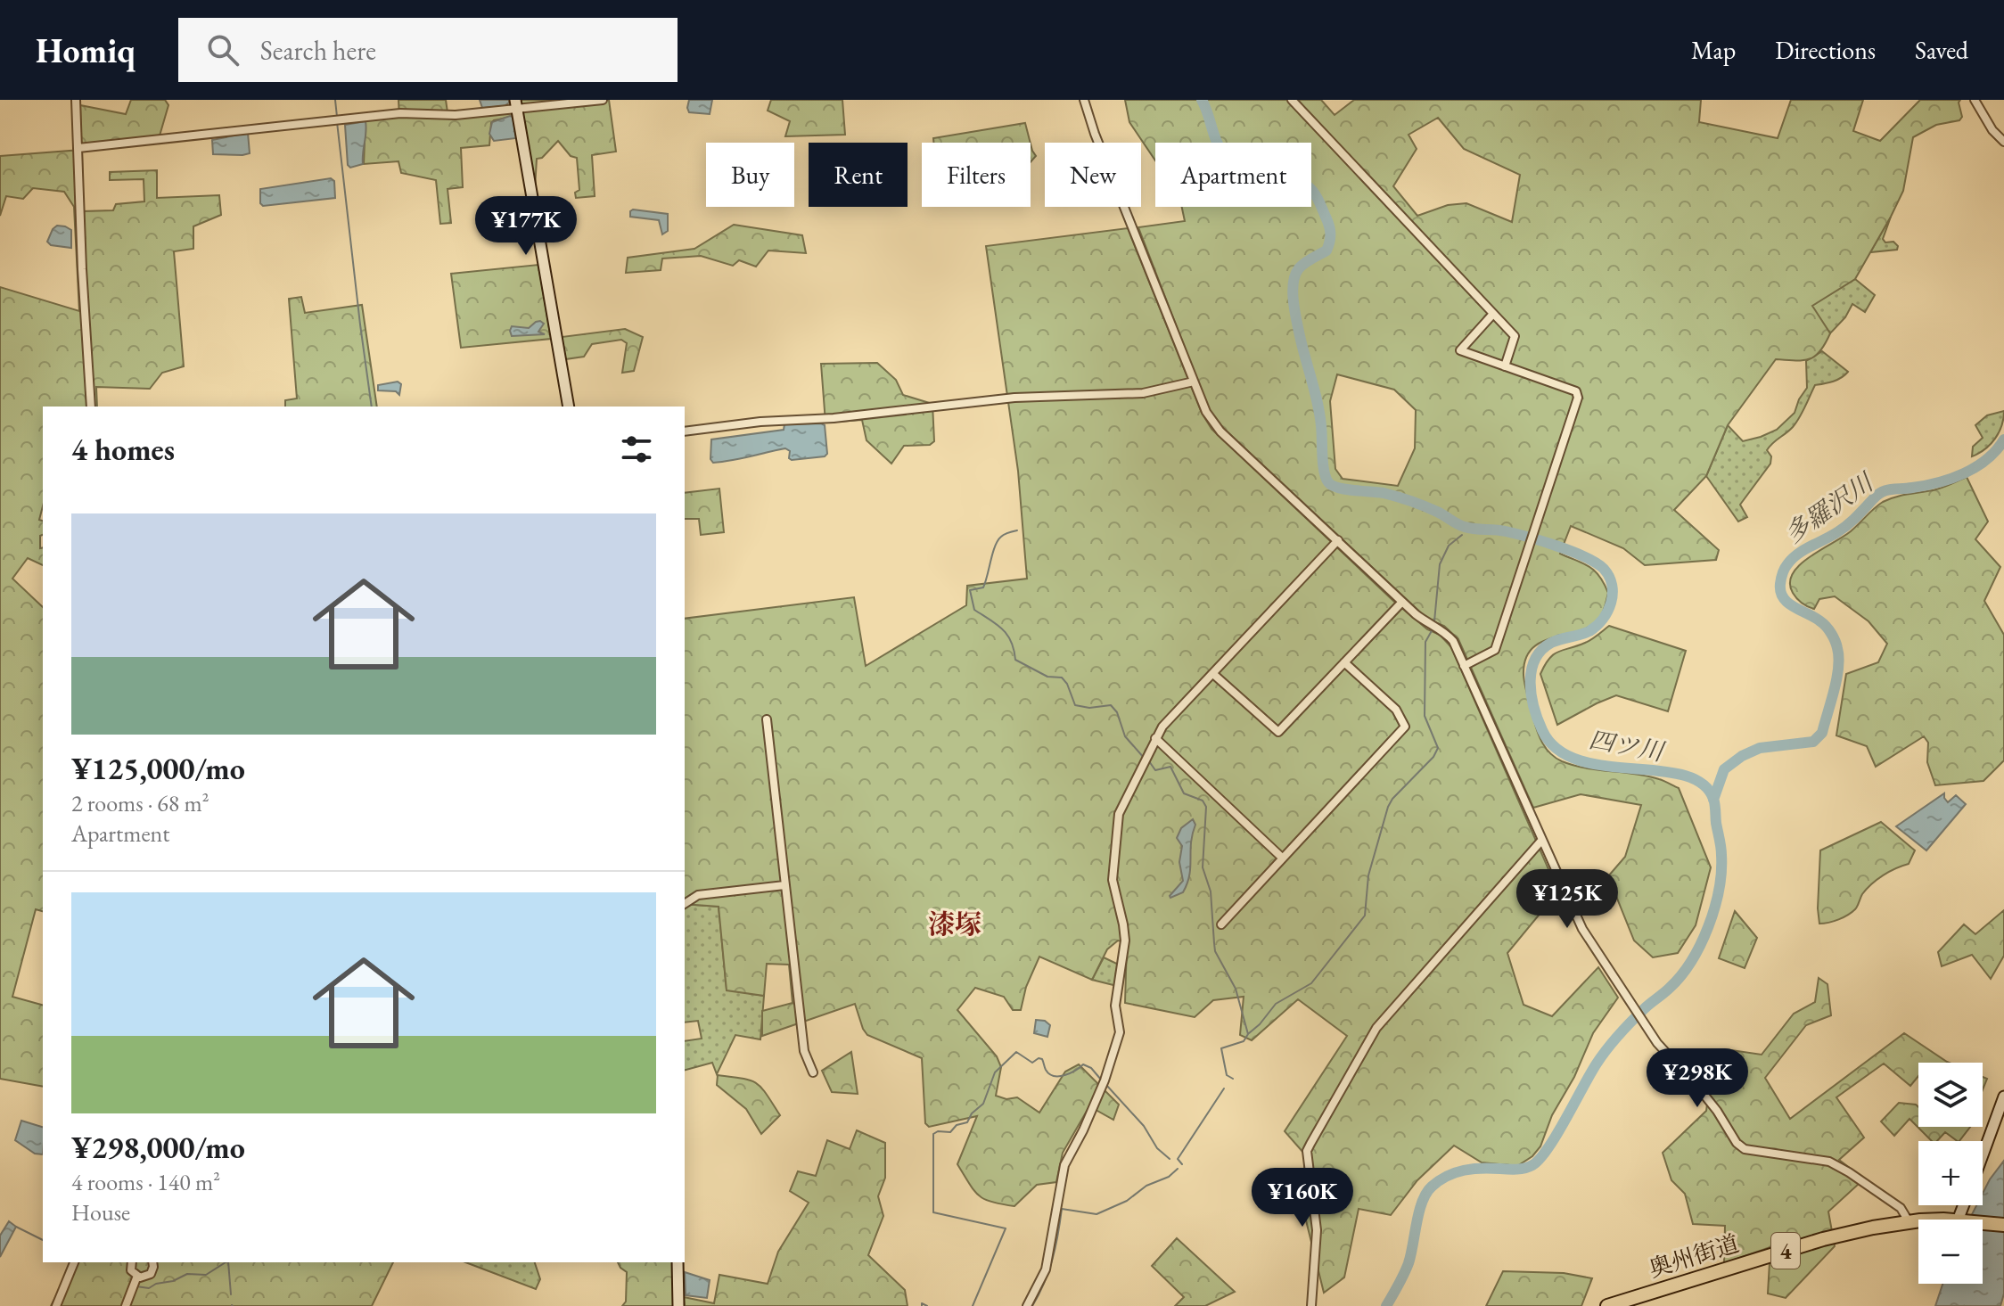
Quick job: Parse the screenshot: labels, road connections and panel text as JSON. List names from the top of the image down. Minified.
{"streets":{"highway":["4","奥州街道"]},"districts":["漆塚"],"water":["多羅沢川","四ツ川"],"page":{"header":"Homiq","search":"Search here","nav":["Map","Directions","Saved"],"chip":["Buy","Rent","Filters","New","Apartment"],"price":["¥177K","¥125K","¥298K","¥160K"],"heading":"4 homes","list":[{"name":"¥125,000/mo","note":"2 rooms · 68 m² · Apartment"},{"name":"¥298,000/mo","note":"4 rooms · 140 m² · House"}],"map_buttons":["+","−"]}}
